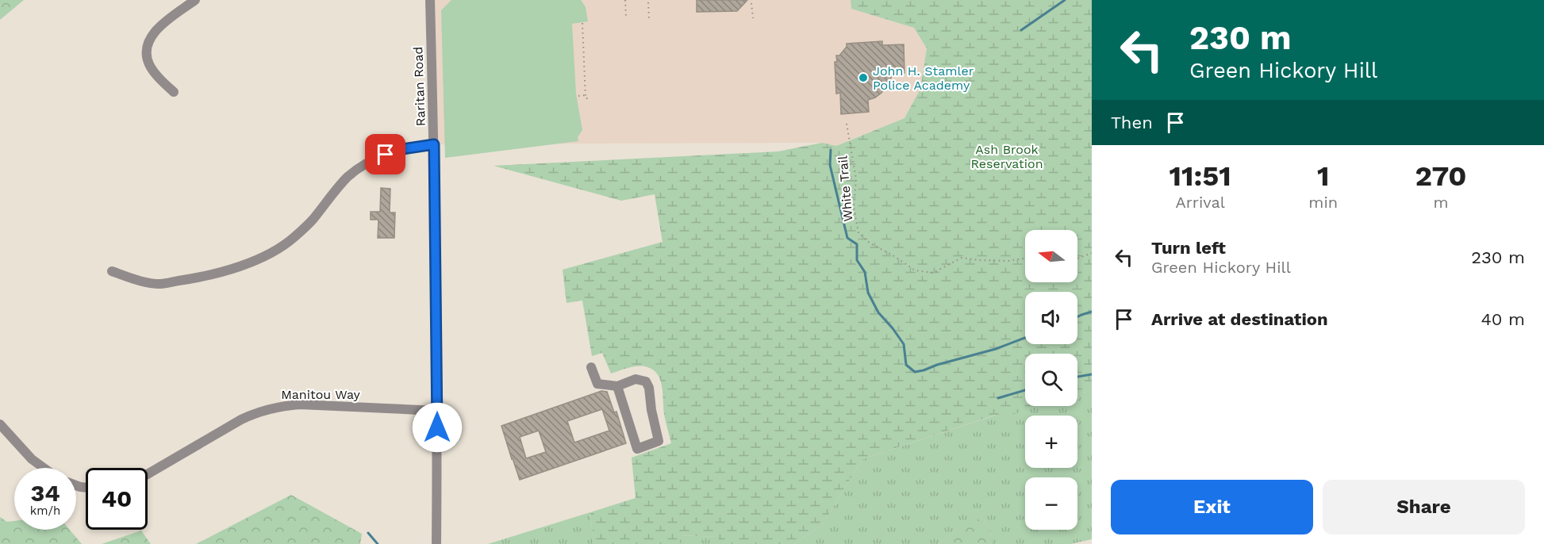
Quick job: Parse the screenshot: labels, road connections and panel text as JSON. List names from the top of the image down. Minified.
{"streets":{"street":["Raritan Road","Manitou Way"],"path":["White Trail"]},"crossings":[["Raritan Road","Manitou Way"]],"parks":["Ash Brook Reservation"],"places":["John H. Stamler Police Academy"],"north":"left","page":{"turn":["230 m","Green Hickory Hill"],"then":"Then","eta":["11:51","Arrival","1","min","270","m"],"list":[{"name":"Turn left","note":"Green Hickory Hill","value":"230 m"},{"name":"Arrive at destination","value":"40 m"}],"map_buttons":["+","−"],"speed":"34 km/h","limit":"40","buttons":["Exit","Share"]}}
